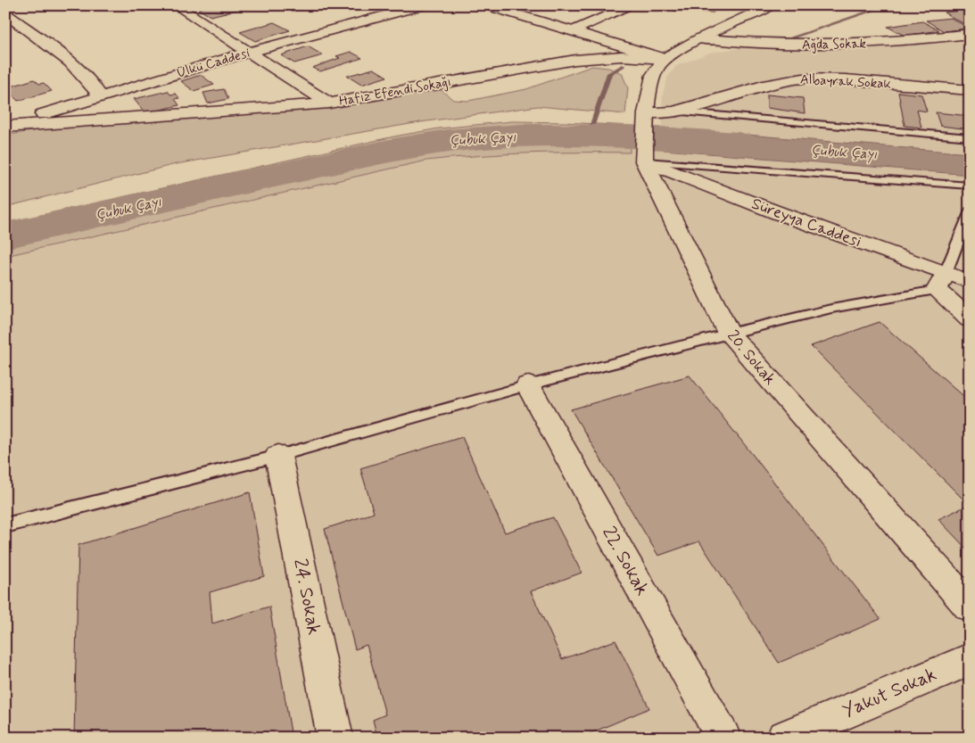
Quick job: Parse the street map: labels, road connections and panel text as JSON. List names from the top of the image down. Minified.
{"streets":{"street":["Ağda Sokak","Ülkü Caddesi","Albayrak Sokak","Hafız Efendi Sokağı","Süreyya Caddesi","20. Sokak","22. Sokak","24. Sokak","Yakut Sokak"]},"crossings":[["Ülkü Caddesi","Hafız Efendi Sokağı"],["Albayrak Sokak","20. Sokak"],["Hafız Efendi Sokağı","20. Sokak"],["Süreyya Caddesi","20. Sokak"]],"water":["Çubuk Çayı"]}
